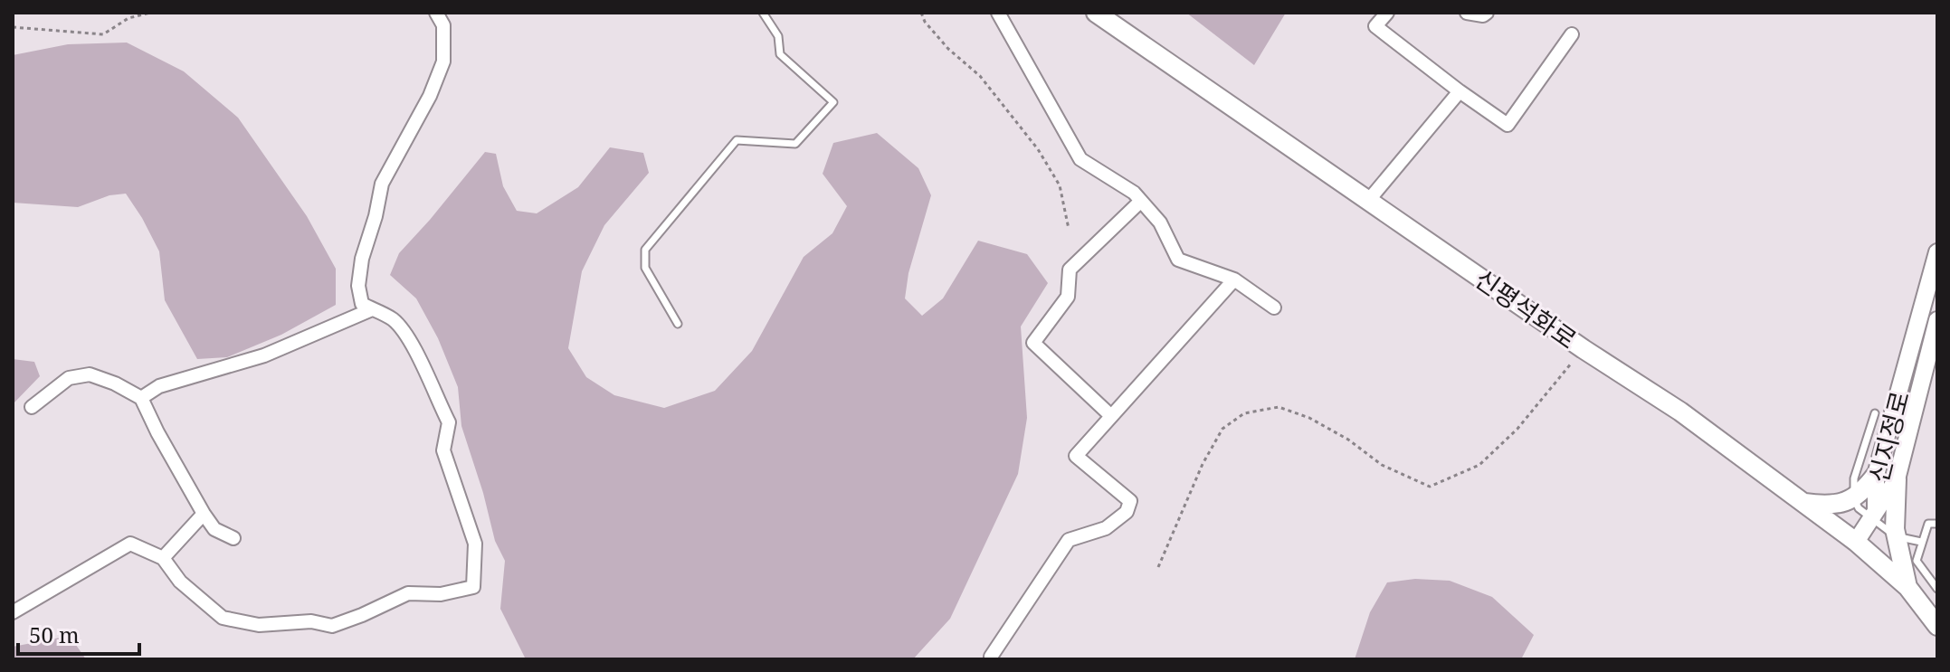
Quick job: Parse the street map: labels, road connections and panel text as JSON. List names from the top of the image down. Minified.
{"streets":{"main road":["신평석화로"],"street":["신지정로"]},"scale_bar":"50 m"}
